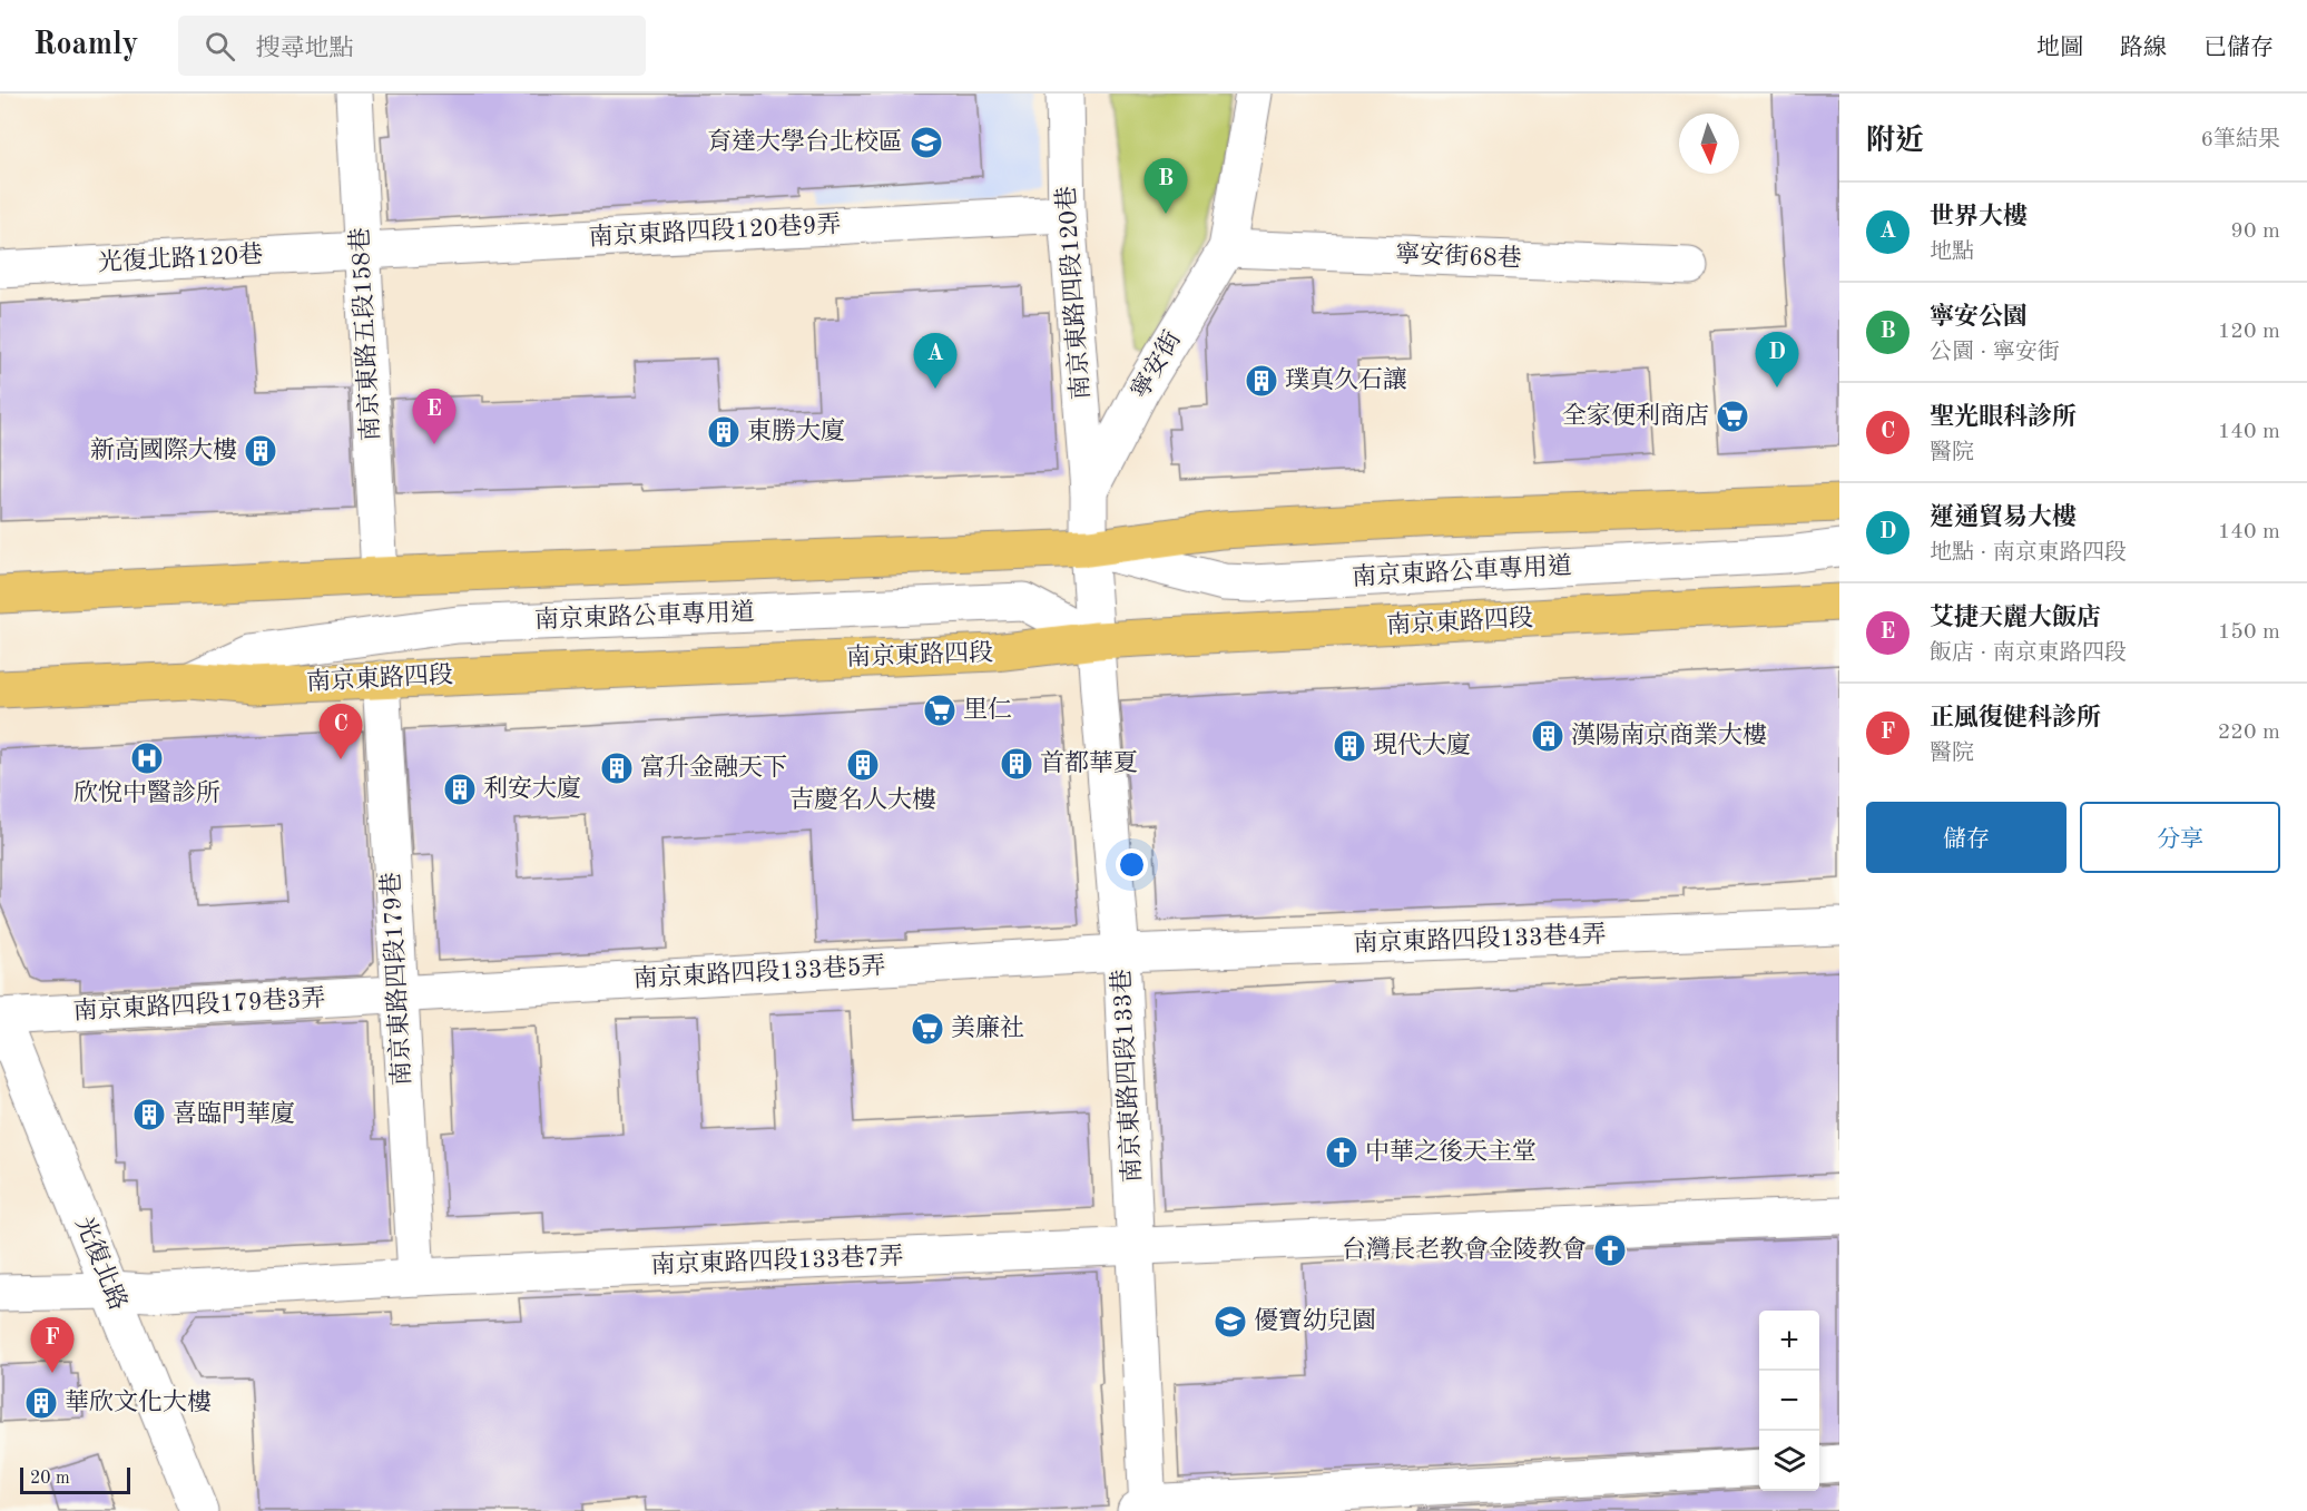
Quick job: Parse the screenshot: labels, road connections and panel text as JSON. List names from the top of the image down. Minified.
{"streets":{"main road":["南京東路四段"],"street":["南京東路四段120巷9弄","寧安街68巷","光復北路120巷","南京東路四段120巷","南京東路五段158巷","寧安街","南京東路公車專用道","南京東路四段133巷4弄","南京東路四段133巷5弄","南京東路四段179巷","南京東路四段179巷3弄","南京東路四段133巷","南京東路四段133巷7弄","光復北路"]},"crossings":[["南京東路四段120巷9弄","光復北路120巷"],["南京東路四段120巷9弄","南京東路四段120巷"],["南京東路四段120巷9弄","南京東路五段158巷"],["寧安街68巷","寧安街"],["光復北路120巷","南京東路五段158巷"],["南京東路四段120巷","寧安街"],["寧安街","南京東路公車專用道"],["寧安街","南京東路四段"],["寧安街","南京東路四段133巷"],["南京東路公車專用道","南京東路四段"],["南京東路公車專用道","南京東路四段133巷"],["南京東路四段","南京東路四段179巷"],["南京東路四段","南京東路四段133巷"],["南京東路四段133巷4弄","南京東路四段133巷5弄"],["南京東路四段133巷4弄","南京東路四段133巷"],["南京東路四段133巷5弄","南京東路四段179巷"],["南京東路四段133巷5弄","南京東路四段179巷3弄"],["南京東路四段133巷5弄","南京東路四段133巷"],["南京東路四段179巷","南京東路四段179巷3弄"],["南京東路四段179巷","南京東路四段133巷7弄"],["南京東路四段179巷3弄","光復北路"],["南京東路四段133巷","南京東路四段133巷7弄"],["南京東路四段133巷7弄","光復北路"]],"places":{"school or university":["育達大學台北校區","優寶幼兒園"],"building":["璞真久石讓","東勝大廈","新高國際大樓","漢陽南京商業大樓","現代大廈","首都華夏","吉慶名人大樓","富升金融天下","利安大廈","喜臨門華廈","華欣文化大樓"],"supermarket":["全家便利商店","里仁","美廉社"],"hospital":["欣悅中醫診所"],"church":["中華之後天主堂","台灣長老教會金陵教會"]},"scale_bar":"20 m","north":"bottom","page":{"header":"Roamly","search":"搜尋地點","nav":["地圖","路線","已儲存"],"heading":["附近","6筆結果"],"pins":["B","D","A","E","C","F"],"list":[{"mark":"A","name":"世界大樓","note":"地點","value":"90 m"},{"mark":"B","name":"寧安公園","note":"公園 · 寧安街","value":"120 m"},{"mark":"C","name":"聖光眼科診所","note":"醫院","value":"140 m"},{"mark":"D","name":"運通貿易大樓","note":"地點 · 南京東路四段","value":"140 m"},{"mark":"E","name":"艾捷天麗大飯店","note":"飯店 · 南京東路四段","value":"150 m"},{"mark":"F","name":"正風復健科診所","note":"醫院","value":"220 m"}],"buttons":["儲存","分享"],"map_buttons":["+","−"],"scale":"20 m"}}
